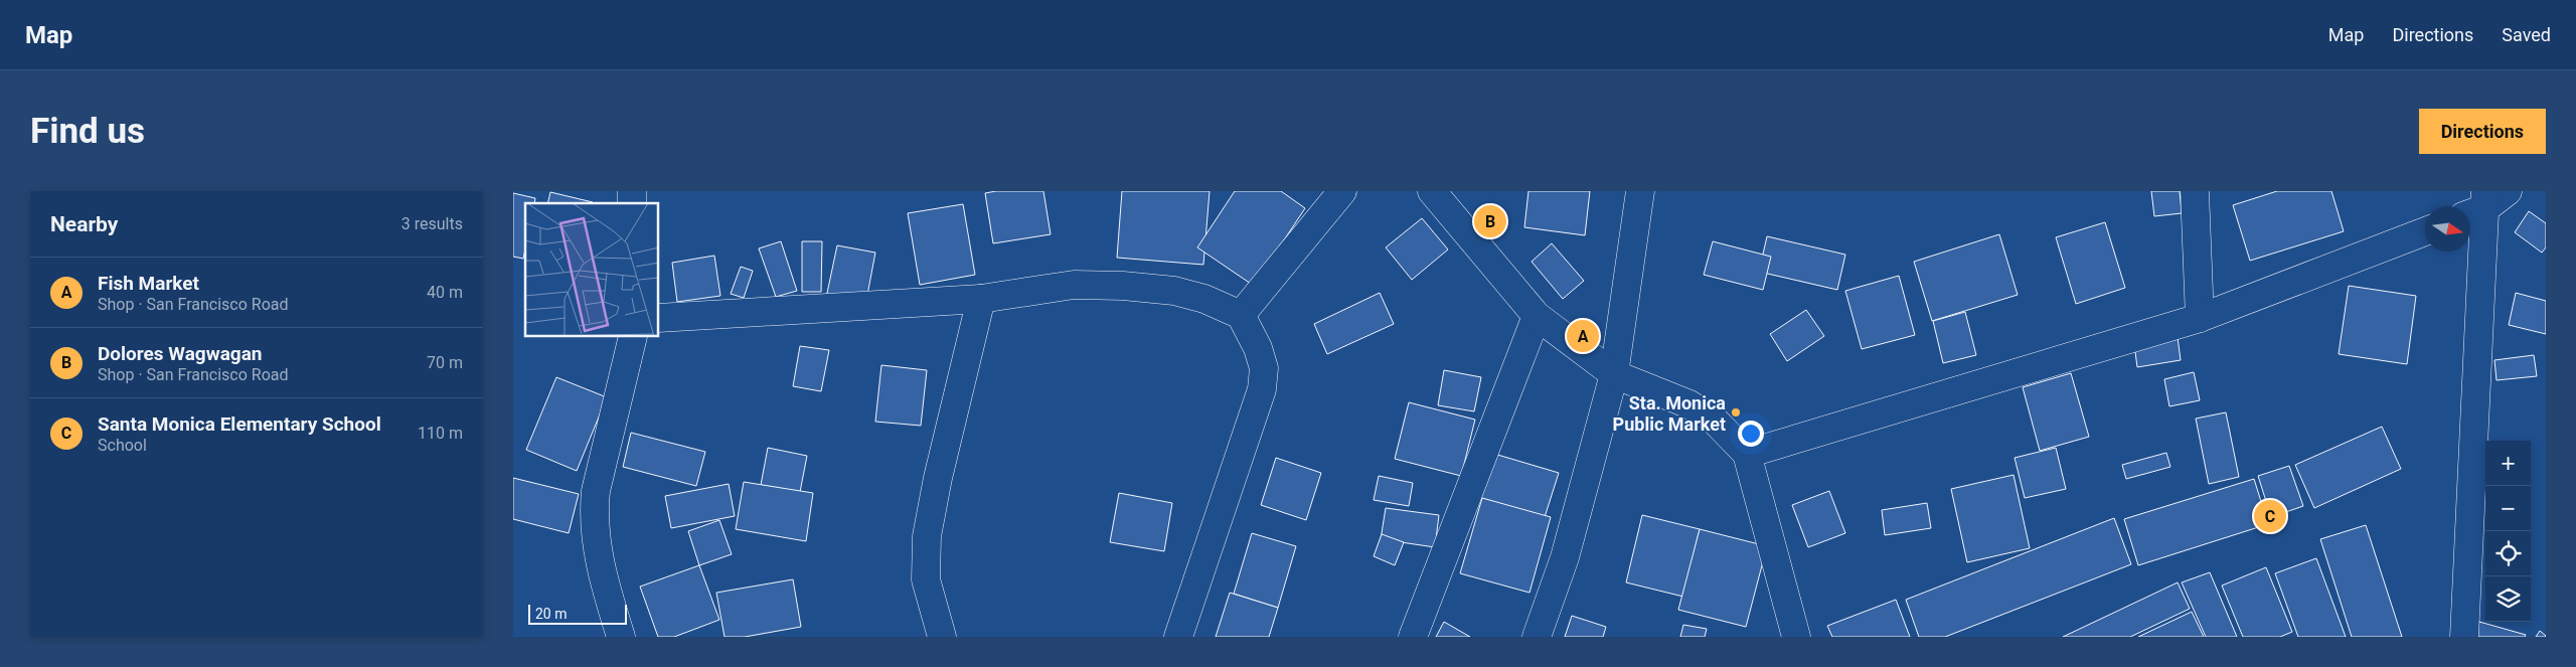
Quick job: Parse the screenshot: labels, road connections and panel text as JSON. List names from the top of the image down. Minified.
{"places":["Sta. Monica Public Market"],"scale_bar":"20 m","north":"right","page":{"header":"Map","nav":["Map","Directions","Saved"],"buttons":"Directions","title":"Find us","heading":["Nearby","3 results"],"pins":["B","A","C"],"list":[{"mark":"A","name":"Fish Market","note":"Shop · San Francisco Road","value":"40 m"},{"mark":"B","name":"Dolores Wagwagan","note":"Shop · San Francisco Road","value":"70 m"},{"mark":"C","name":"Santa Monica Elementary School","note":"School","value":"110 m"}],"map_buttons":["+","−"],"scale":"20 m"}}
